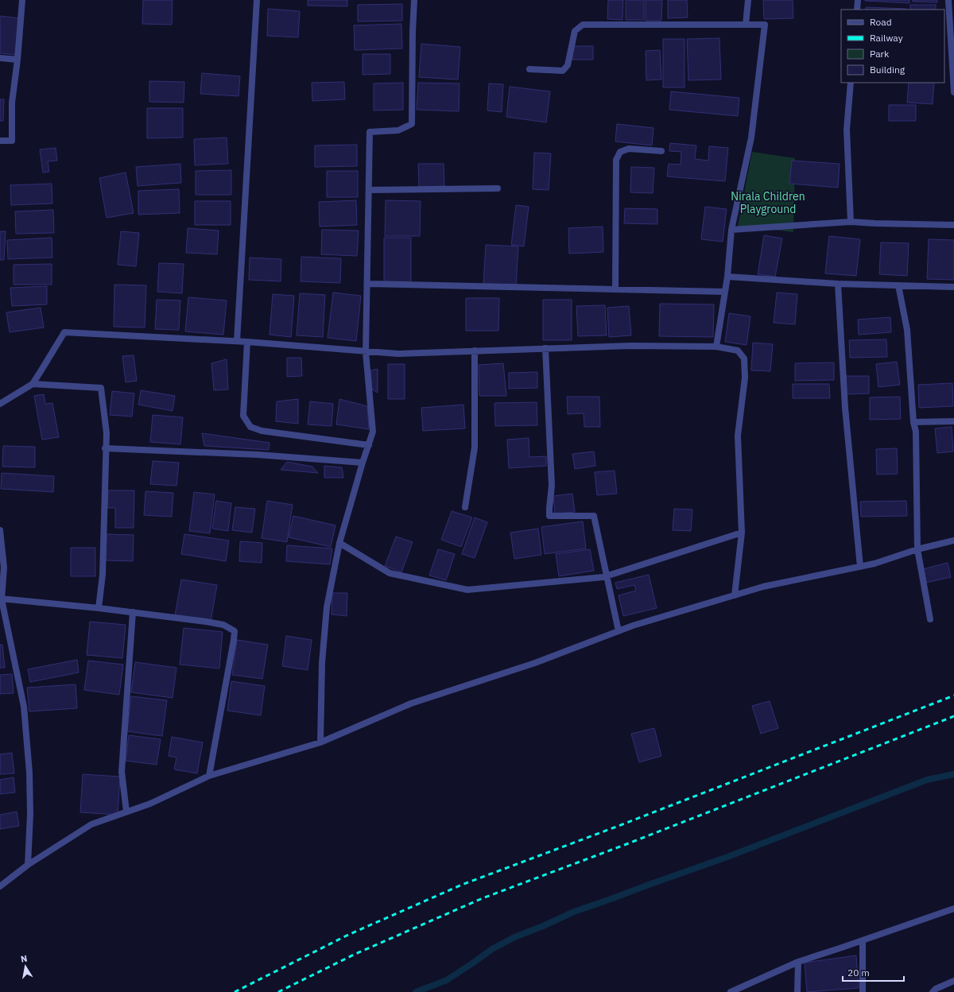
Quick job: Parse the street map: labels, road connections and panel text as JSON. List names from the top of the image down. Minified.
{"parks":["Nirala Children Playground"],"legend":["Road","Railway","Park","Building"],"scale_bar":"20 m","north":"top"}
